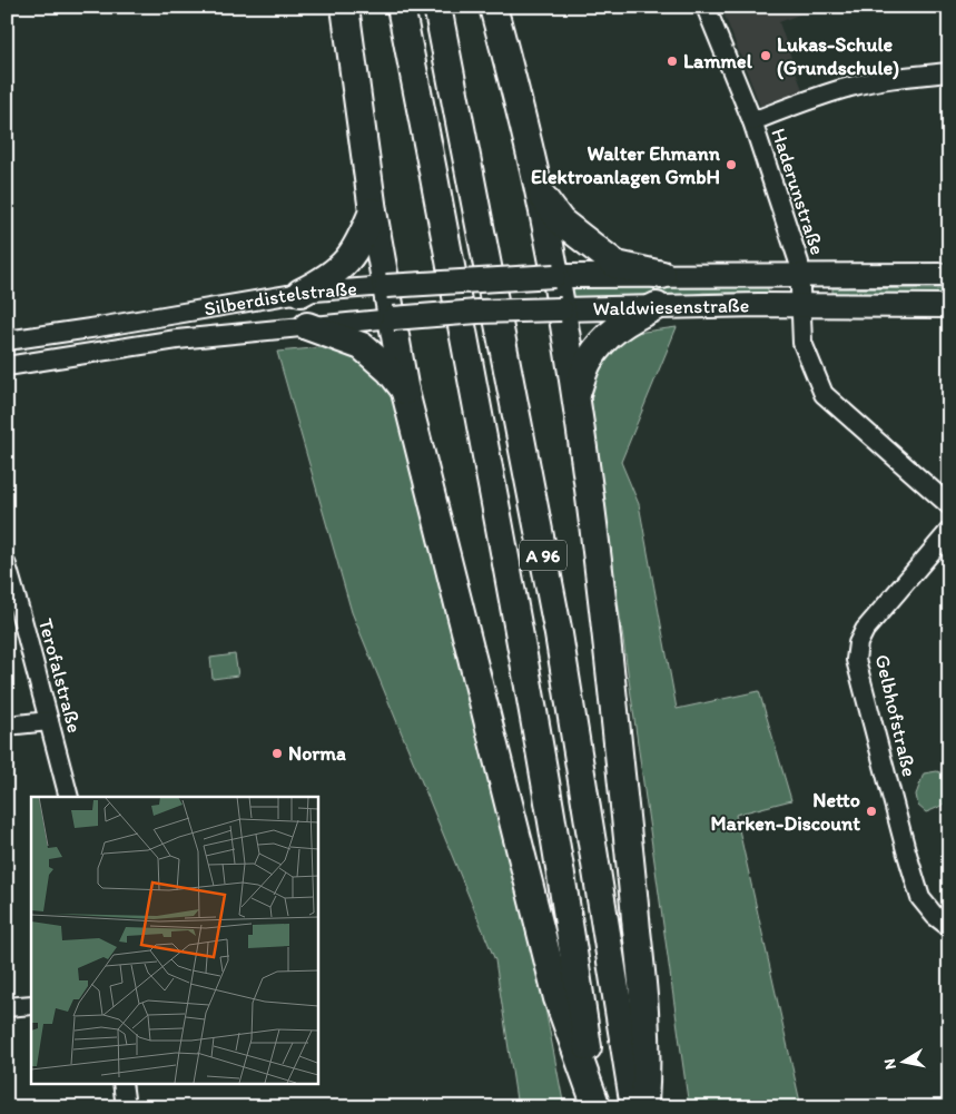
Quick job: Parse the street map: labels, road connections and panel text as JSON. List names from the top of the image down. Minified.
{"streets":{"highway":["A 96"],"main road":["Silberdistelstraße","Waldwiesenstraße"],"street":["Haderunstraße","Terofalstraße","Gelbhofstraße"]},"crossings":[["Haderunstraße","Waldwiesenstraße"],["Silberdistelstraße","Waldwiesenstraße"]],"places":["Lukas-Schule (Grundschule)","Lammel","Walter Ehmann Elektroanlagen GmbH","Norma","Netto Marken-Discount"],"north":"left"}
